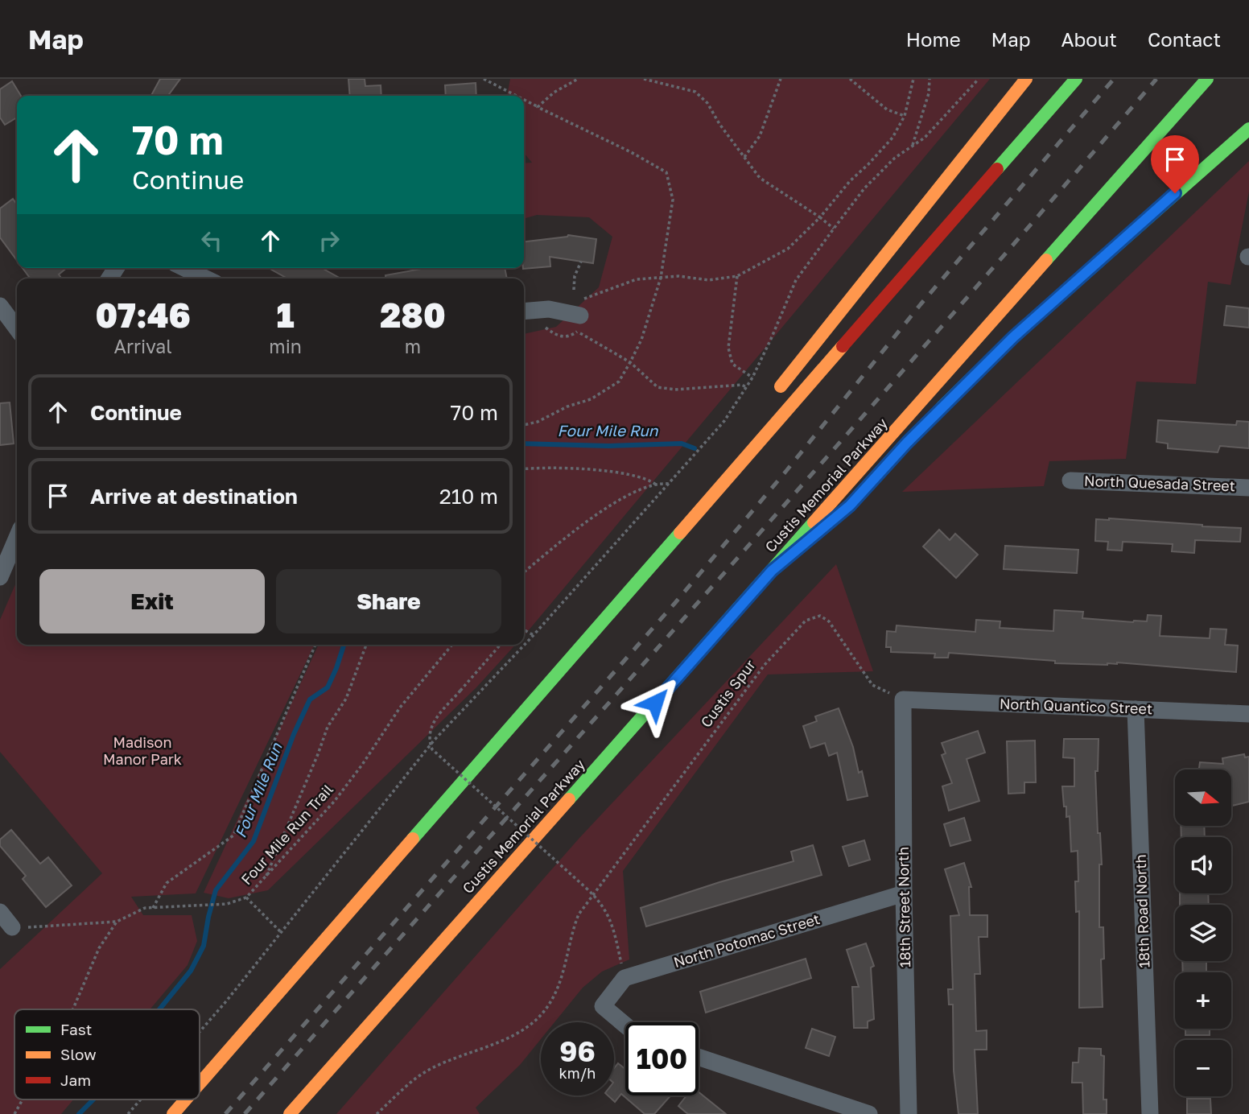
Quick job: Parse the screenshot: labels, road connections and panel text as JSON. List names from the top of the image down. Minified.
{"streets":{"highway":["Custis Memorial Parkway"],"street":["North Quesada Street","North Quantico Street","18th Street North","18th Road North","North Potomac Street"],"path":["Custis Spur","Four Mile Run Trail"]},"crossings":[["Custis Spur","North Quantico Street"],["Custis Spur","18th Street North"],["North Quantico Street","18th Street North"],["North Quantico Street","18th Road North"],["18th Street North","North Potomac Street"]],"water":["Four Mile Run"],"parks":["Madison Manor Park"],"legend":["Fast","Slow","Jam"],"north":"right","page":{"header":"Map","nav":["Home","Map","About","Contact"],"turn":["70 m","Continue"],"eta":["07:46","Arrival","1","min","280","m"],"list":[{"name":"Continue","value":"70 m"},{"name":"Arrive at destination","value":"210 m"}],"buttons":["Exit","Share"],"map_buttons":["+","−"],"speed":"96 km/h","limit":"100"}}
